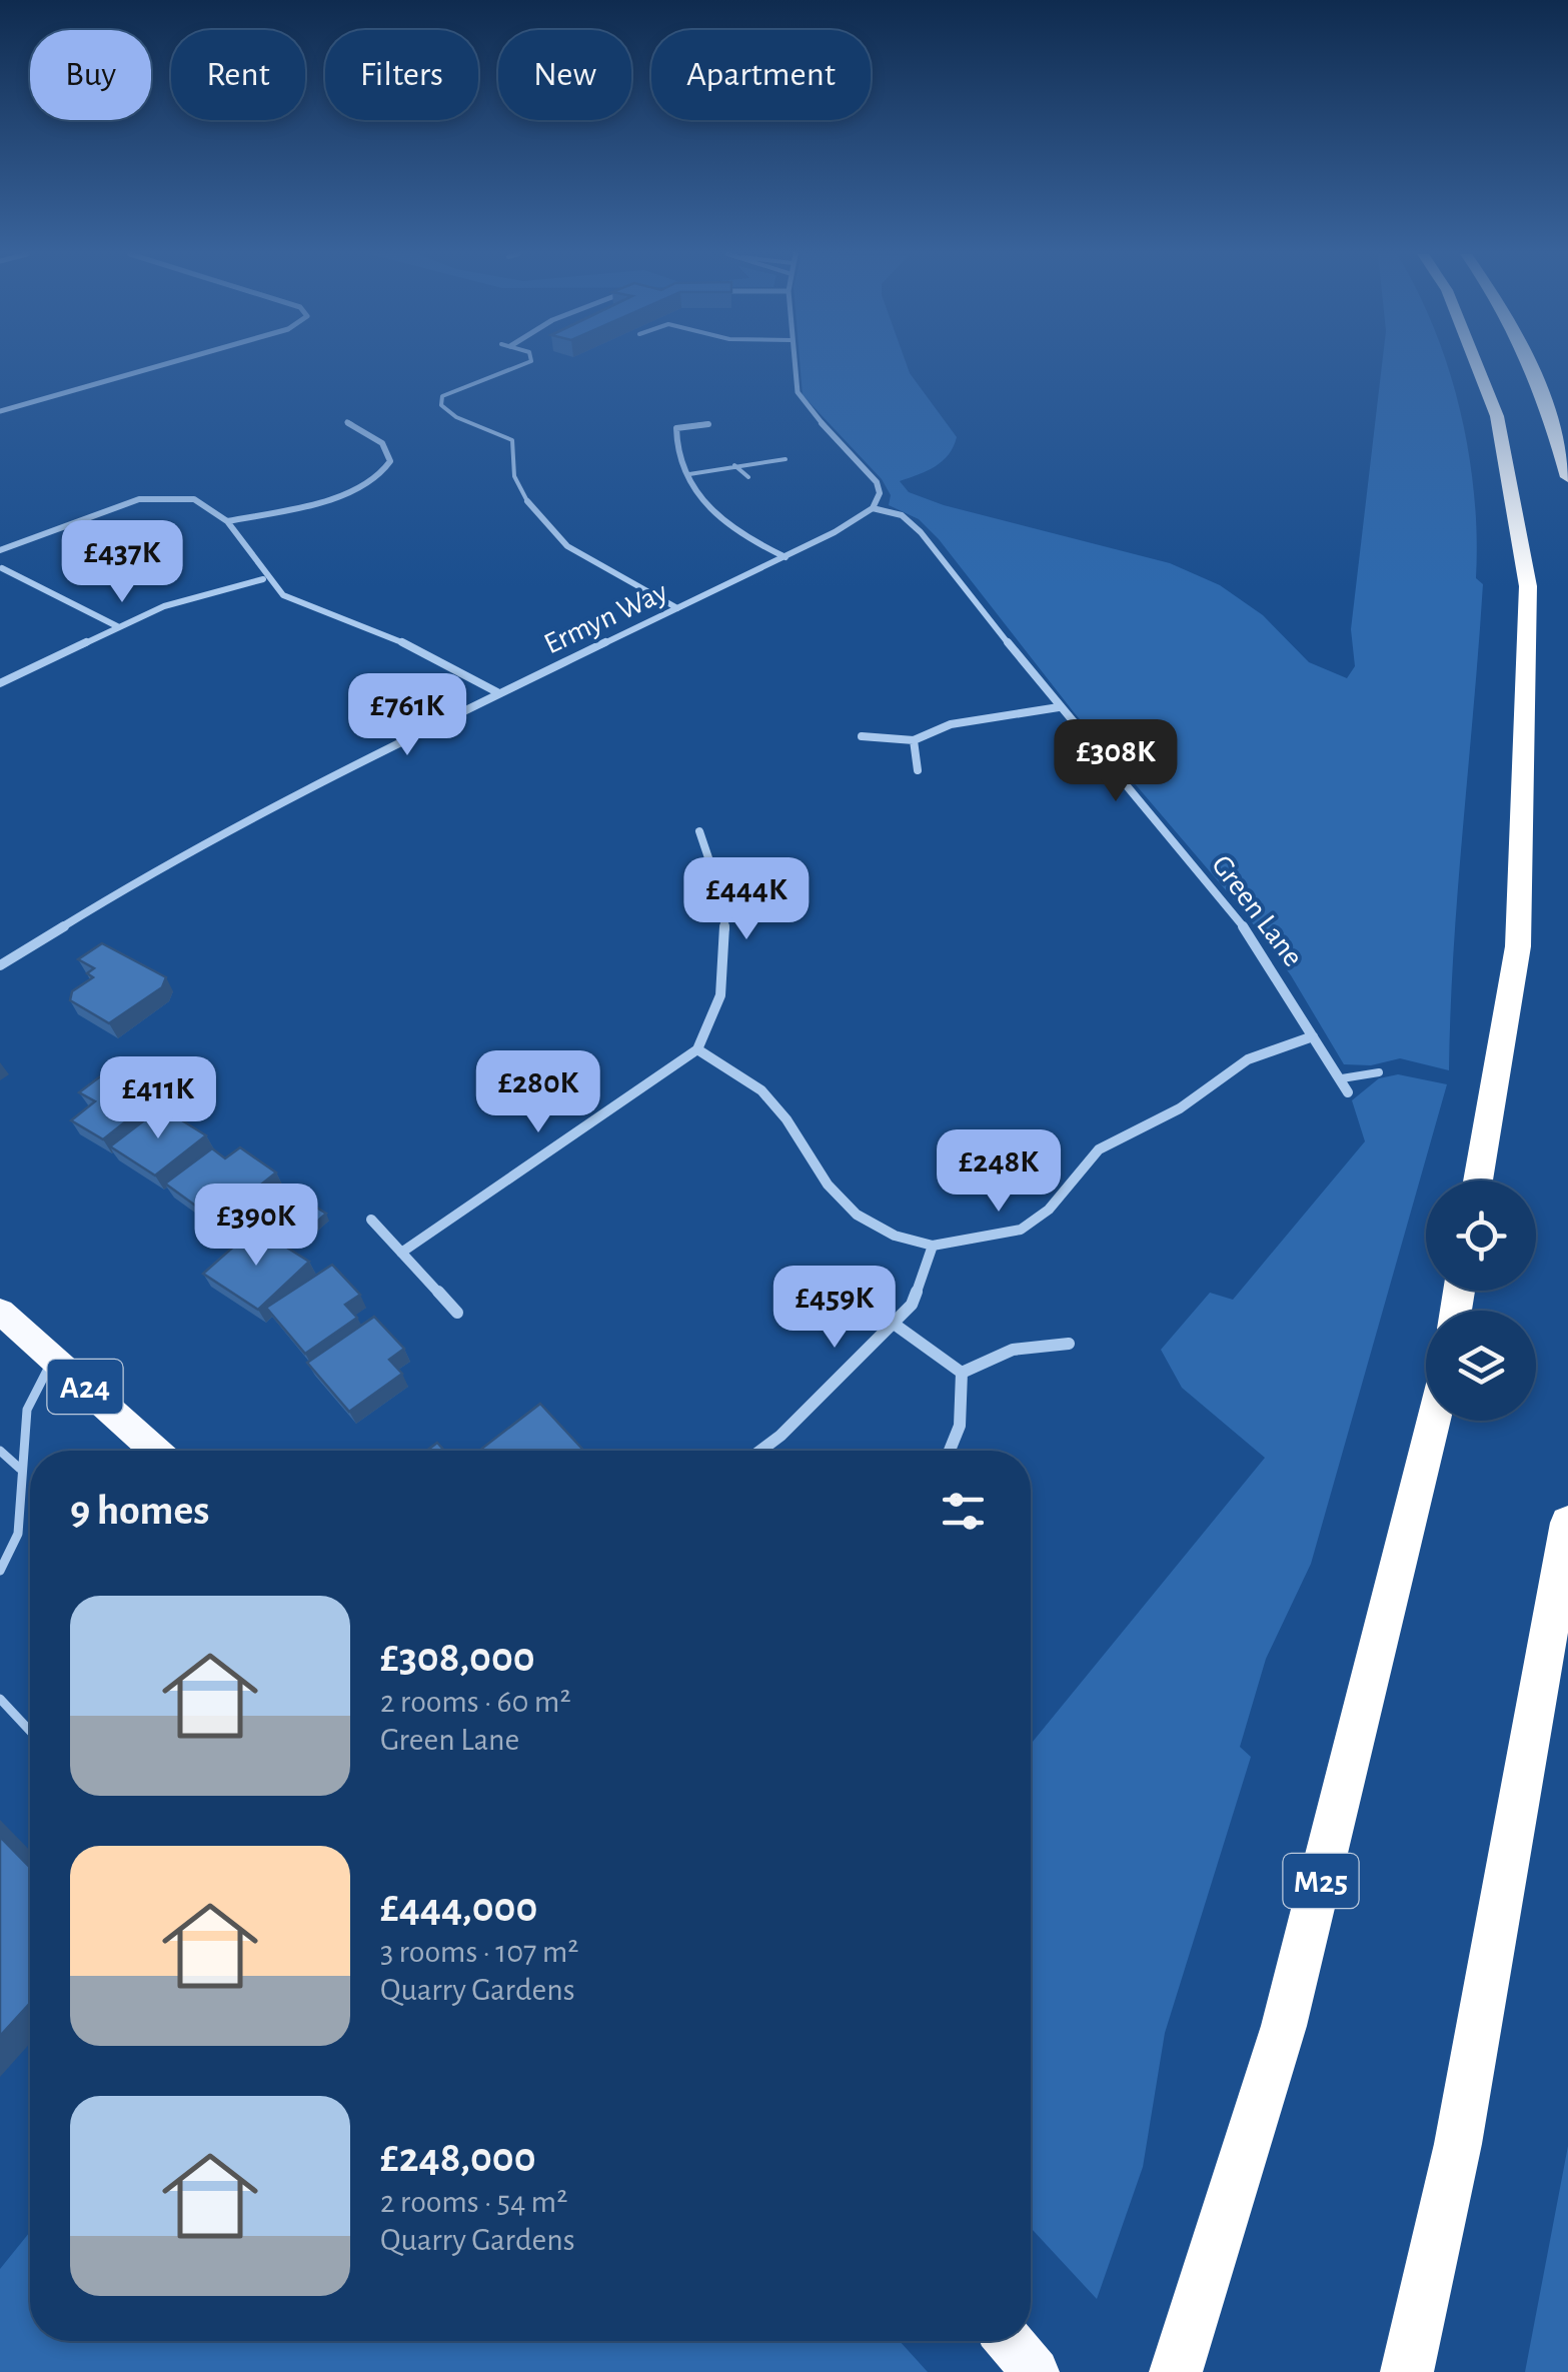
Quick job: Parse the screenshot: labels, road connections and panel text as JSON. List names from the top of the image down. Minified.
{"streets":{"highway":["A24","M25"],"street":["Ermyn Way","Green Lane"]},"crossings":[["Ermyn Way","Green Lane"]],"page":{"chip":["Buy","Rent","Filters","New","Apartment"],"price":["£437K","£761K","£308K","£444K","£280K","£411K","£248K","£390K","£459K"],"heading":"9 homes","list":[{"name":"£308,000","note":"2 rooms · 60 m² · Green Lane"},{"name":"£444,000","note":"3 rooms · 107 m² · Quarry Gardens"},{"name":"£248,000","note":"2 rooms · 54 m² · Quarry Gardens"}]}}
